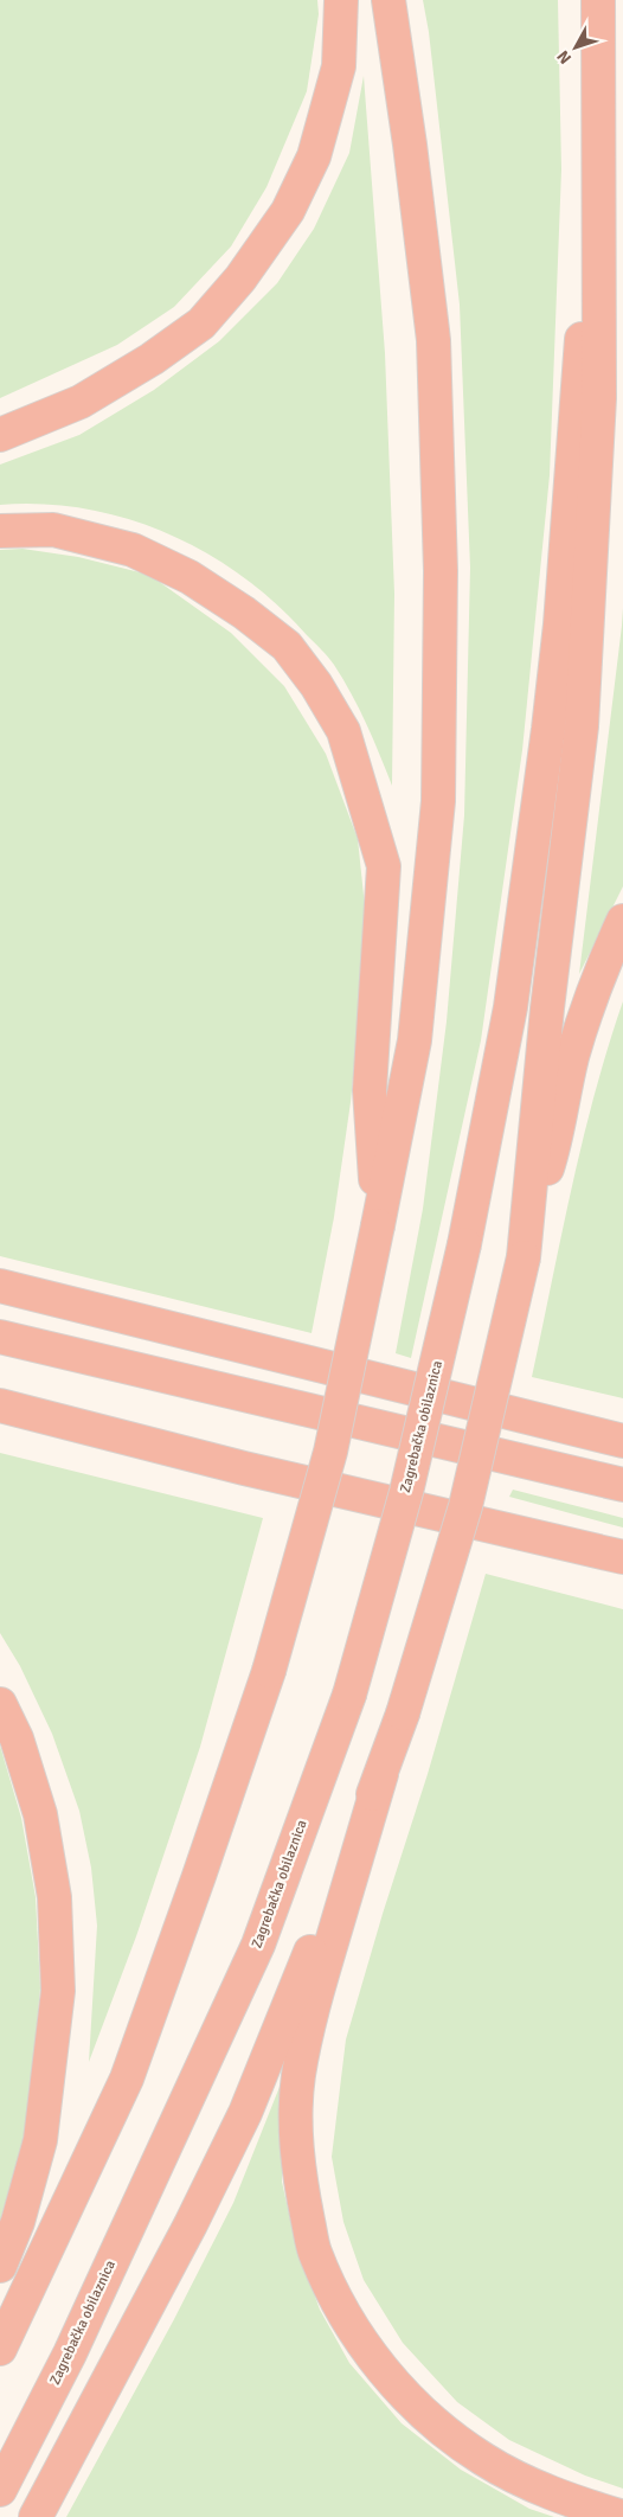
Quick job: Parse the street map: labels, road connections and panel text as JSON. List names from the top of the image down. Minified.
{"streets":{"highway":["Zagrebačka obilaznica"]},"north":"bottom left"}
